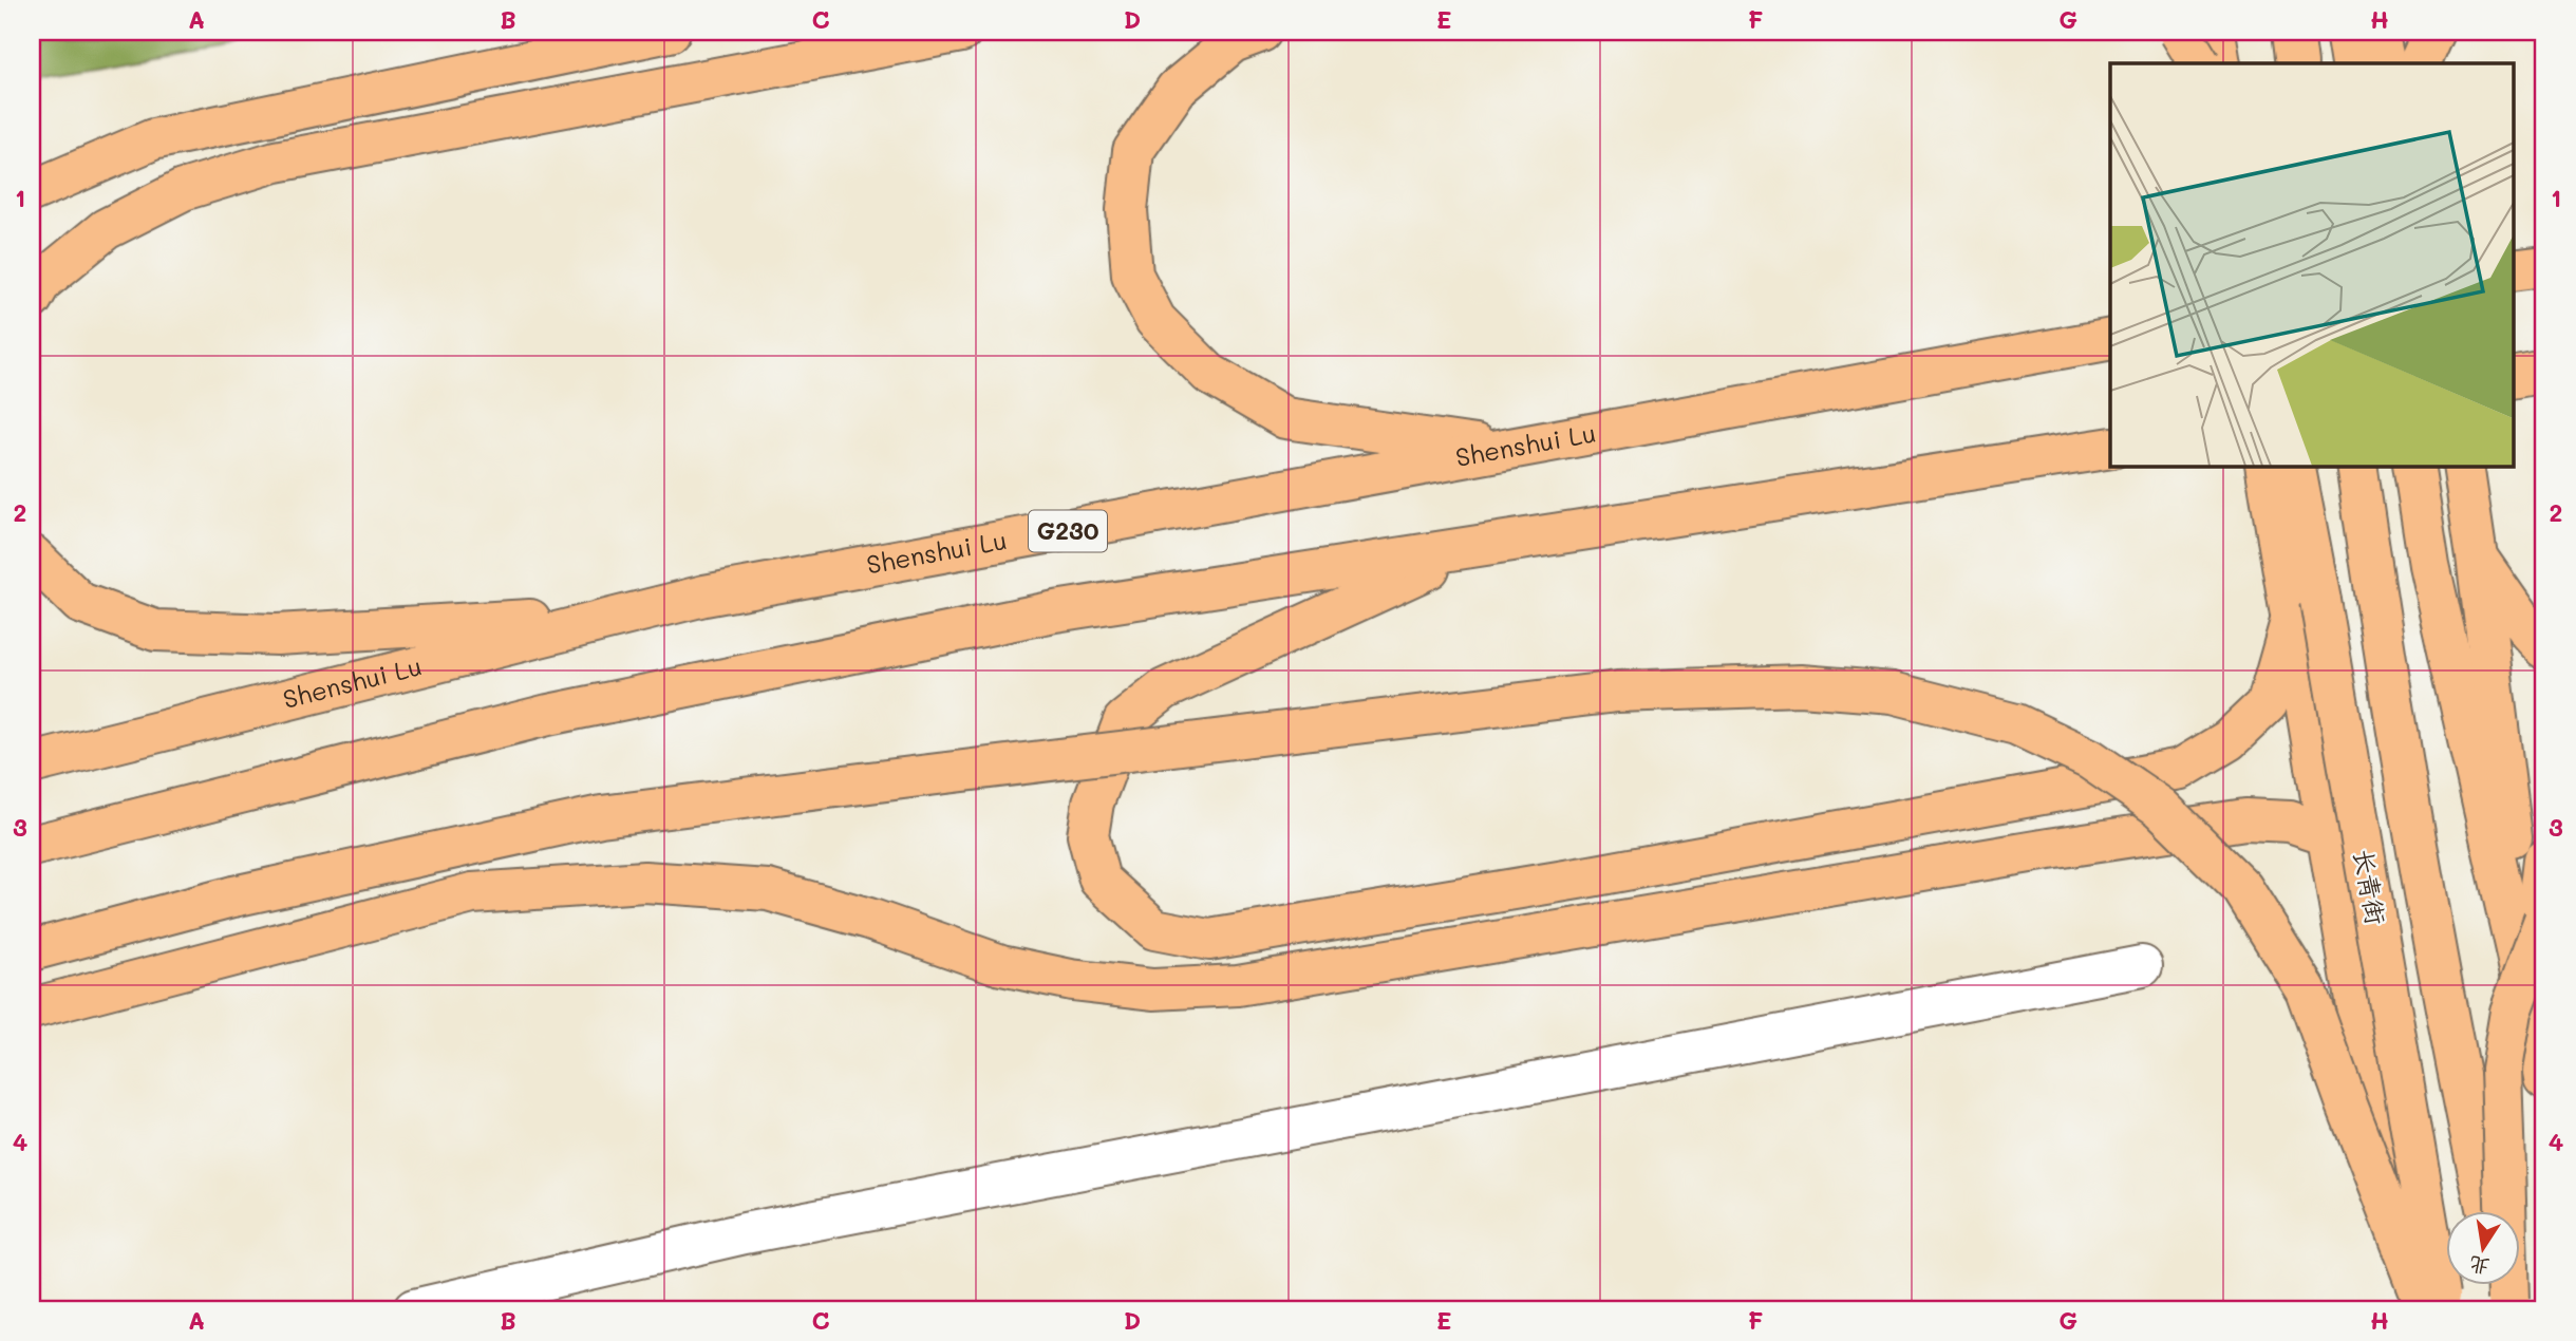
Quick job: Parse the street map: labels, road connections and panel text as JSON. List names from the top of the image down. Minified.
{"streets":{"highway":["Shenshui Lu","G230","长青街"]},"north":"bottom","grid":{"columns":["A","B","C","D","E","F","G","H"],"rows":["1","2","3","4"]}}
